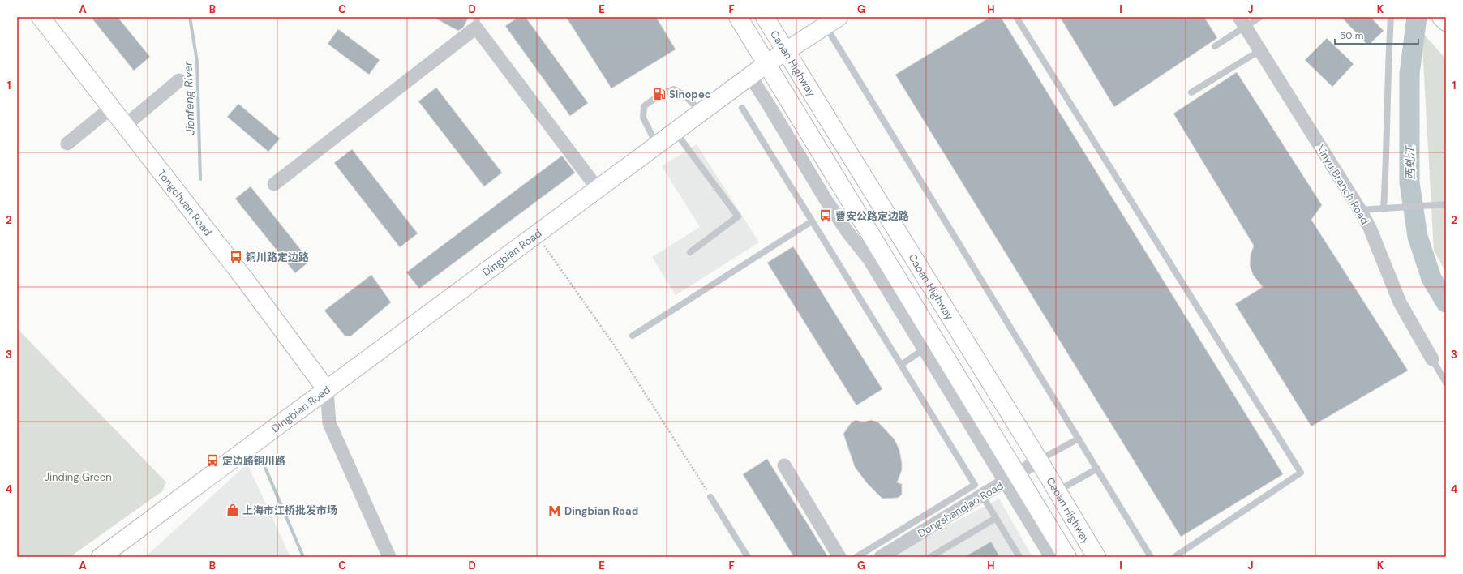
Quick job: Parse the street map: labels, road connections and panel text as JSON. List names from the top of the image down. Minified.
{"streets":{"main road":["Caoan Highway","Tongchuan Road","Dingbian Road"],"street":["Xinyu Branch Road","Dongshanqiao Road"]},"crossings":[["Caoan Highway","Dingbian Road"],["Caoan Highway","Dongshanqiao Road"],["Tongchuan Road","Dingbian Road"]],"water":["Jianfeng River","西虬江"],"parks":["Jinding Green"],"places":{"fuel station":["Sinopec"],"bus stop":["曹安公路定边路","铜川路定边路","定边路铜川路"],"shop":["上海市江桥批发市场"],"metro station":["Dingbian Road"]},"scale_bar":"50 m","grid":{"columns":["A","B","C","D","E","F","G","H","I","J","K"],"rows":["1","2","3","4"]}}
